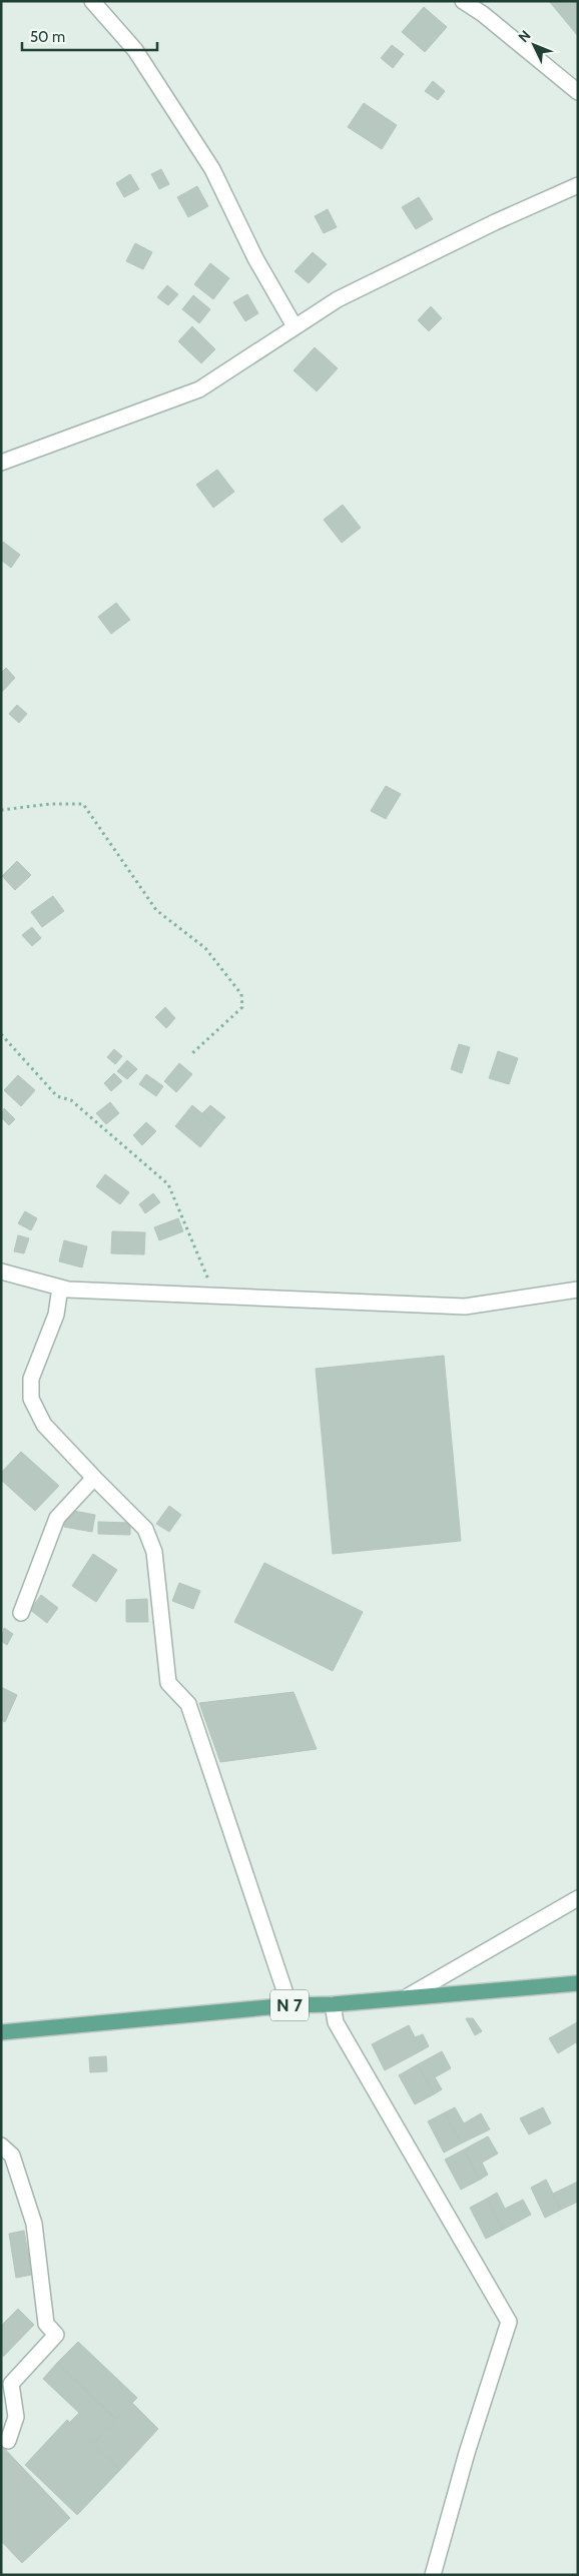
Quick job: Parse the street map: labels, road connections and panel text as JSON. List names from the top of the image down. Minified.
{"streets":{"main road":["N 7"]},"scale_bar":"50 m","north":"top left"}
